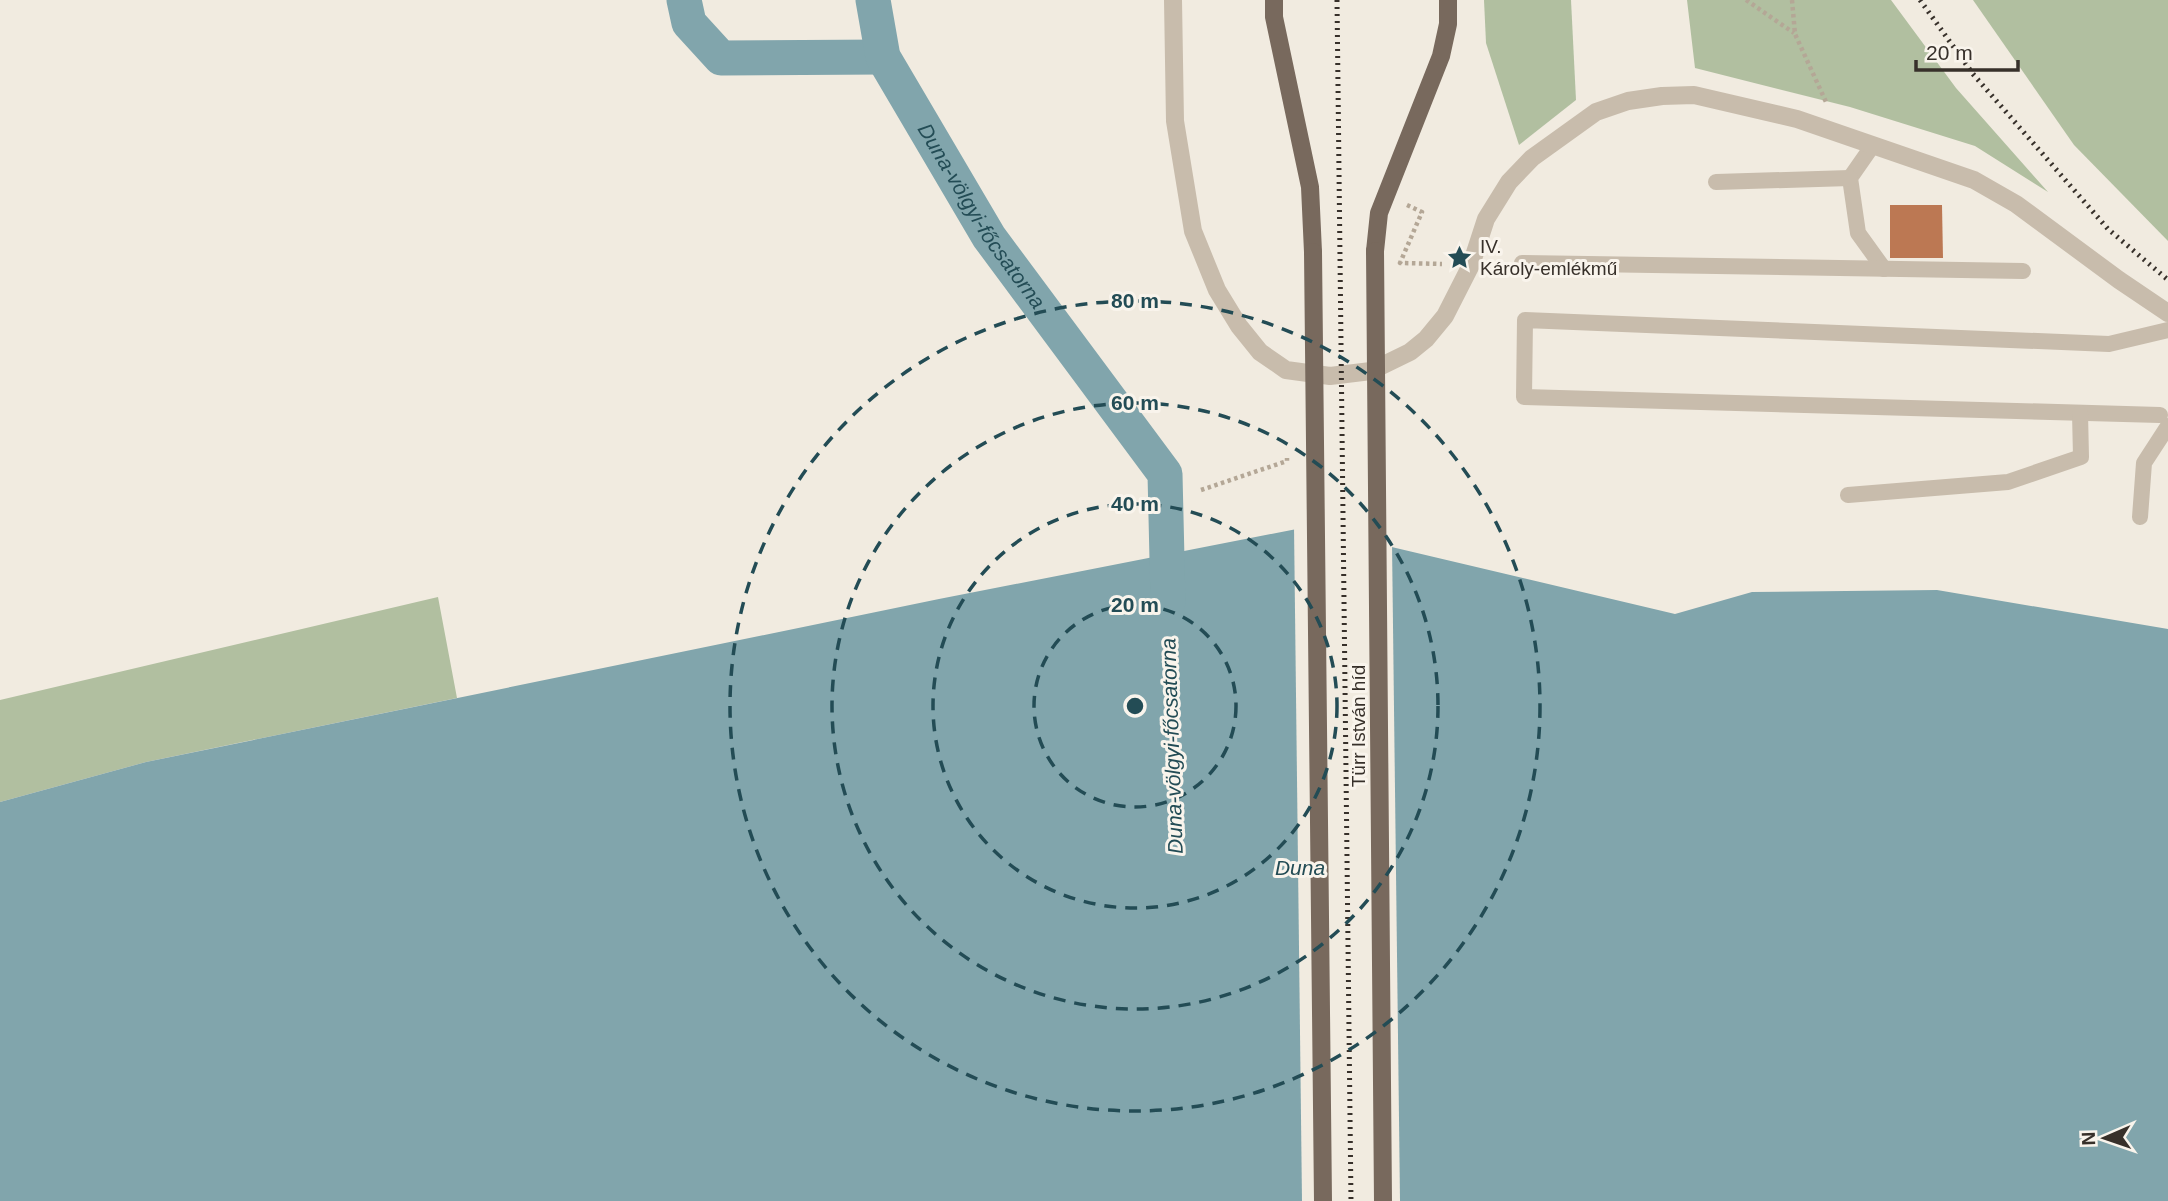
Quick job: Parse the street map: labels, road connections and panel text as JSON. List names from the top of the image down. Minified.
{"streets":{"main road":["Türr István híd"]},"water":["Duna-völgyi-főcsatorna","Duna"],"places":{"place":["IV. Károly-emlékmű"]},"scale_bar":"20 m","north":"left","rings":["80 m","60 m","40 m","20 m"]}
